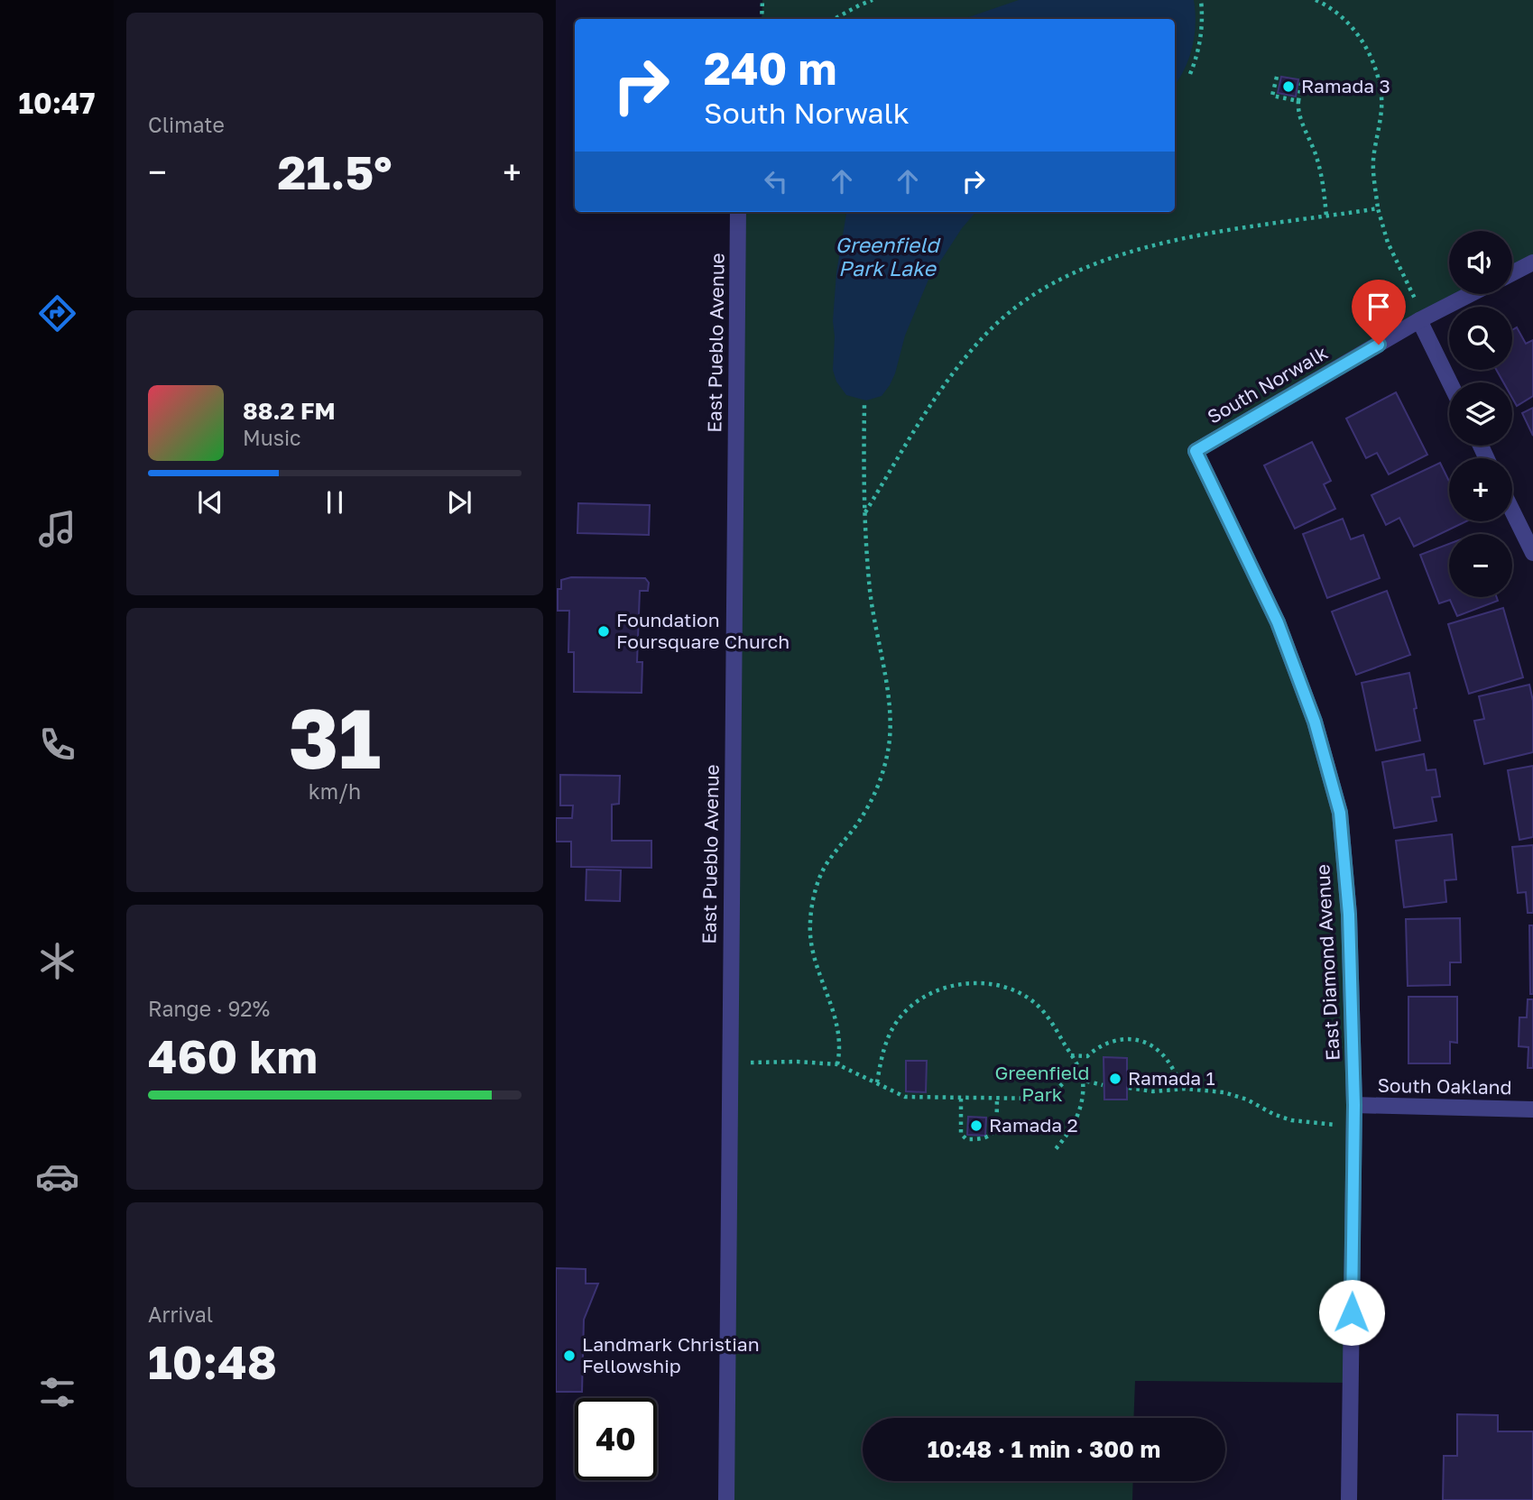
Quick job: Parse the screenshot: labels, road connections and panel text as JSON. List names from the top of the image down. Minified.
{"streets":{"street":["East Pueblo Avenue","South Norwalk","East Diamond Avenue","South Oakland"]},"crossings":[["South Norwalk","East Diamond Avenue"],["East Diamond Avenue","South Oakland"]],"water":["Greenfield Park Lake"],"parks":["Greenfield Park"],"places":["Ramada 3","Foundation Foursquare Church","Ramada 1","Ramada 2","Landmark Christian Fellowship"],"page":{"tabs":"10:47","tile":["Climate",["31","km/h"],["Range · 92%","460 km"],["Arrival","10:48"]],"turn":["240 m","South Norwalk"],"heat":["−","21.5°","+"],"map_buttons":["+","−"],"song":["88.2 FM","Music"],"limit":"40","trip":"10:48 · 1 min · 300 m"}}
